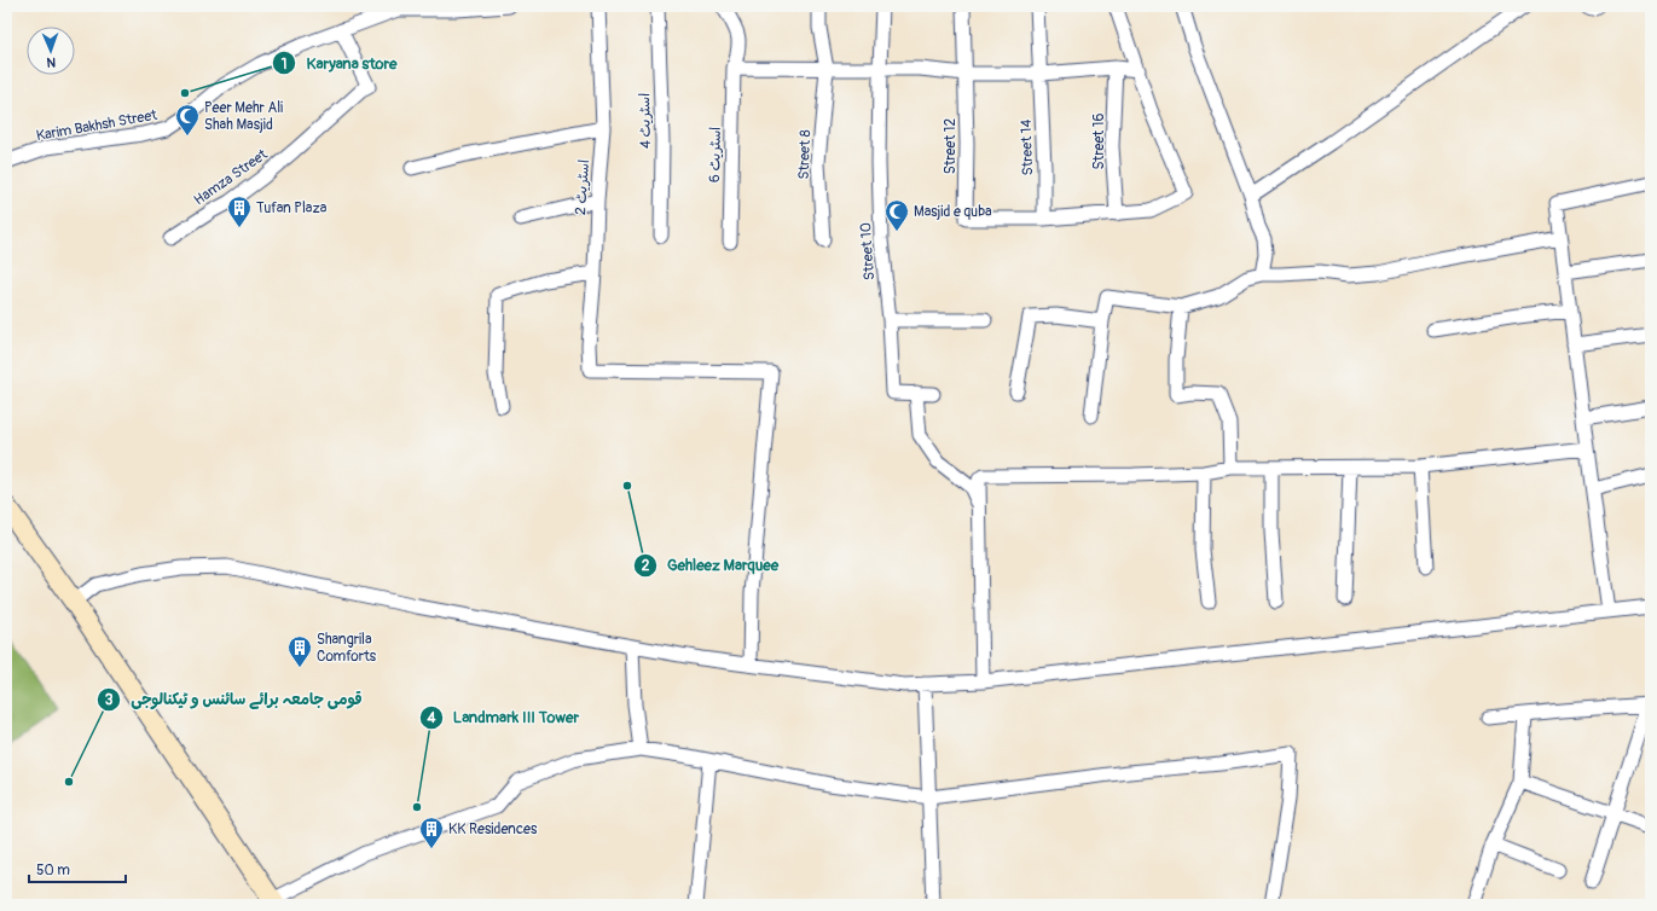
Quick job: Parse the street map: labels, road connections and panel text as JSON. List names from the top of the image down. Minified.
{"streets":{"street":["اسٹریٹ 4","Karim Bakhsh Street","Street 16","Street 12","Street 14","اسٹریٹ 6","Street 8","Hamza Street","اسٹریٹ 2","Street 10"]},"crossings":[["Karim Bakhsh Street","Hamza Street"],["Street 12","Street 14"]],"places":{"other":["Karyana store","Gehleez Marquee","قومی جامعہ برائے سائنس و ٹیکنالوجی","Landmark III Tower"],"mosque":["Peer Mehr Ali Shah Masjid","Masjid e quba"],"building":["Tufan Plaza","Shangrila Comforts","KK Residences"]},"scale_bar":"50 m","north":"bottom"}
